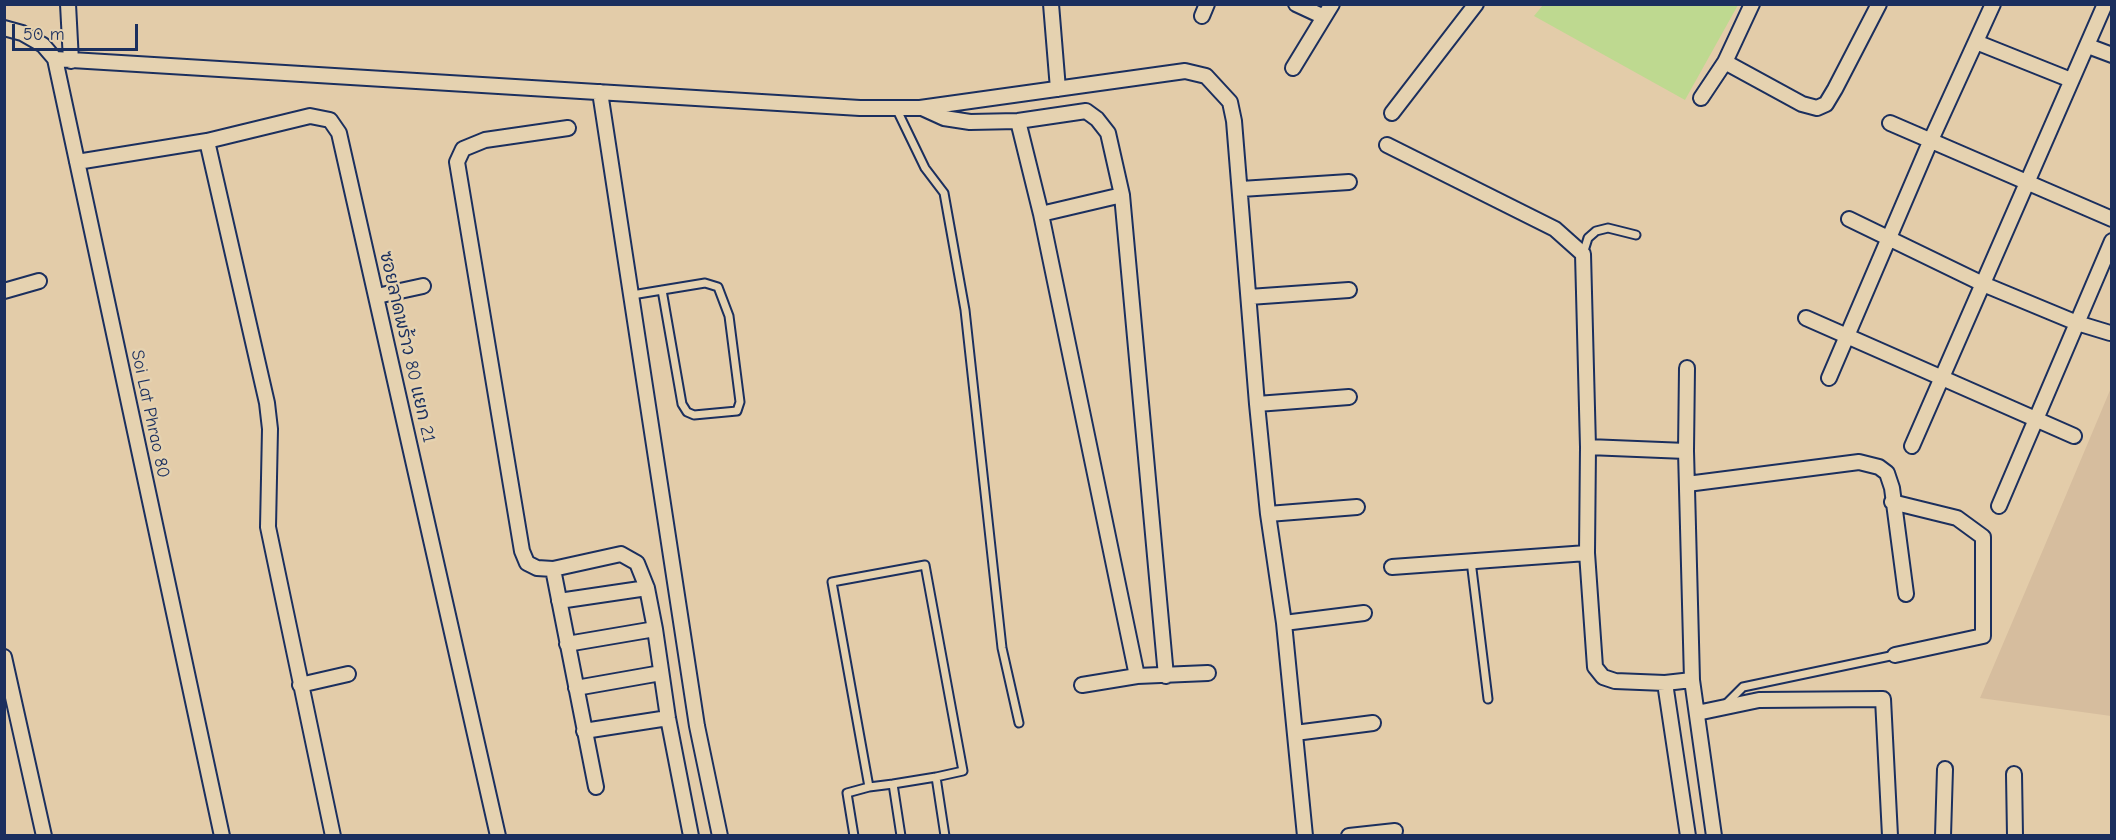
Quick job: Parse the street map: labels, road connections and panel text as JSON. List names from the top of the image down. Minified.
{"streets":{"street":["ซอยลาดพร้าว 80 แยก 21","Soi Lat Phrao 80"]},"crossings":[["ซอยลาดพร้าว 80 แยก 21","Soi Lat Phrao 80"]],"scale_bar":"50 m"}
